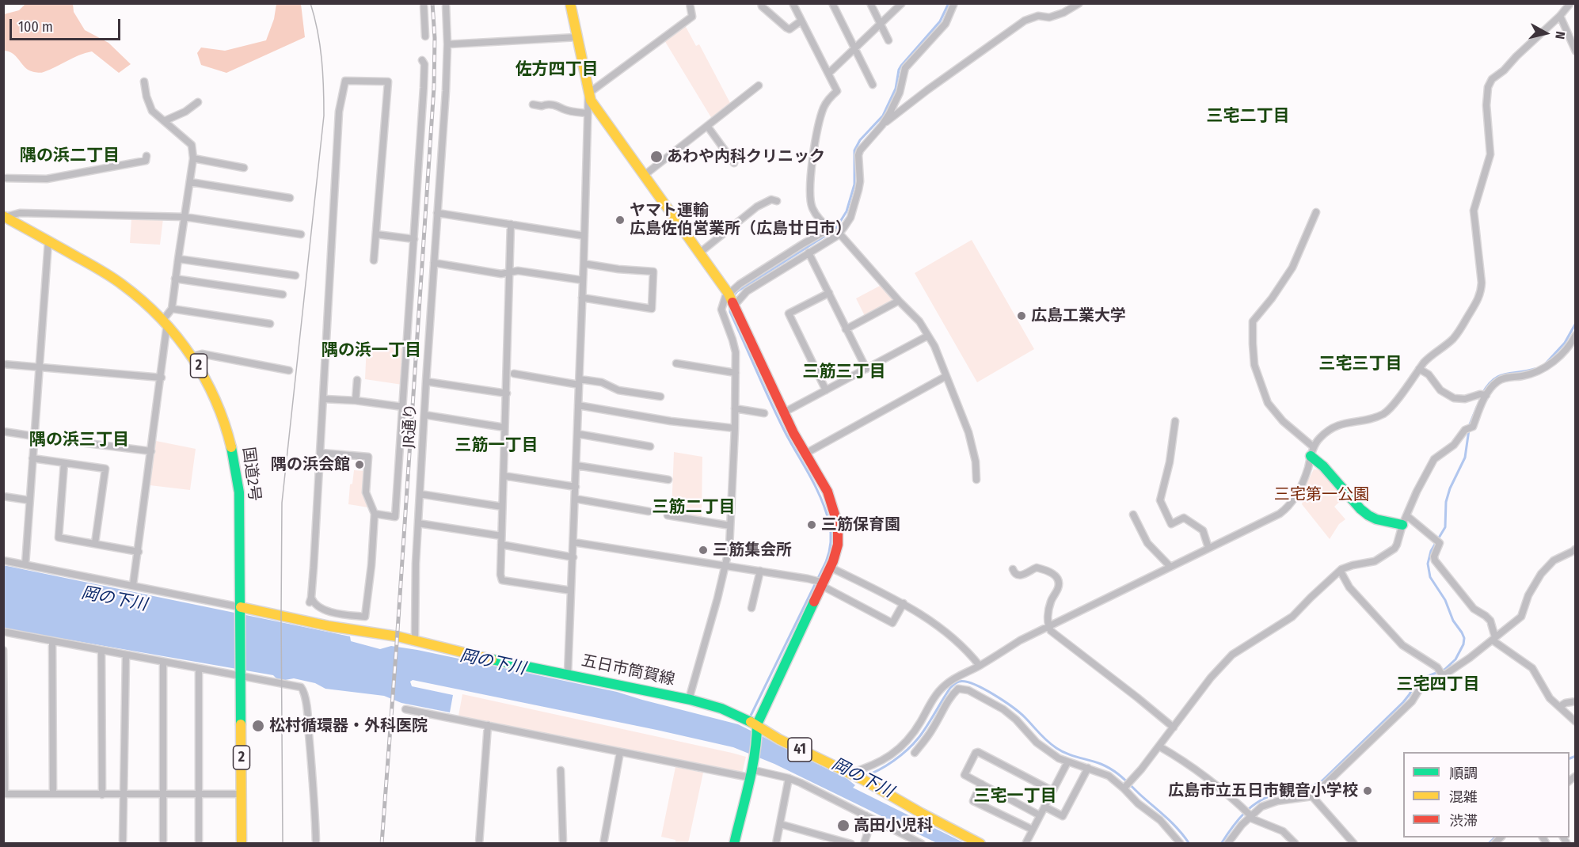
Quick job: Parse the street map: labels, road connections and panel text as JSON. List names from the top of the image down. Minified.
{"streets":{"main road":["2","国道2号","五日市筒賀線","41"],"street":["JR通り"]},"crossings":[["JR通り","五日市筒賀線"],["国道2号","五日市筒賀線"]],"districts":["佐方四丁目","三宅二丁目","隅の浜二丁目","隅の浜一丁目","三宅三丁目","三筋三丁目","隅の浜三丁目","三筋一丁目","三筋二丁目","三宅四丁目","三宅一丁目"],"water":["岡の下川"],"parks":["三宅第一公園"],"places":["あわや内科クリニック","ヤマト運輸 広島佐伯営業所（広島廿日市）","広島工業大学","隅の浜会館","三筋保育園","三筋集会所","松村循環器・外科医院","広島市立五日市観音小学校","高田小児科"],"legend":["順調","混雑","渋滞"],"scale_bar":"100 m","north":"right"}
